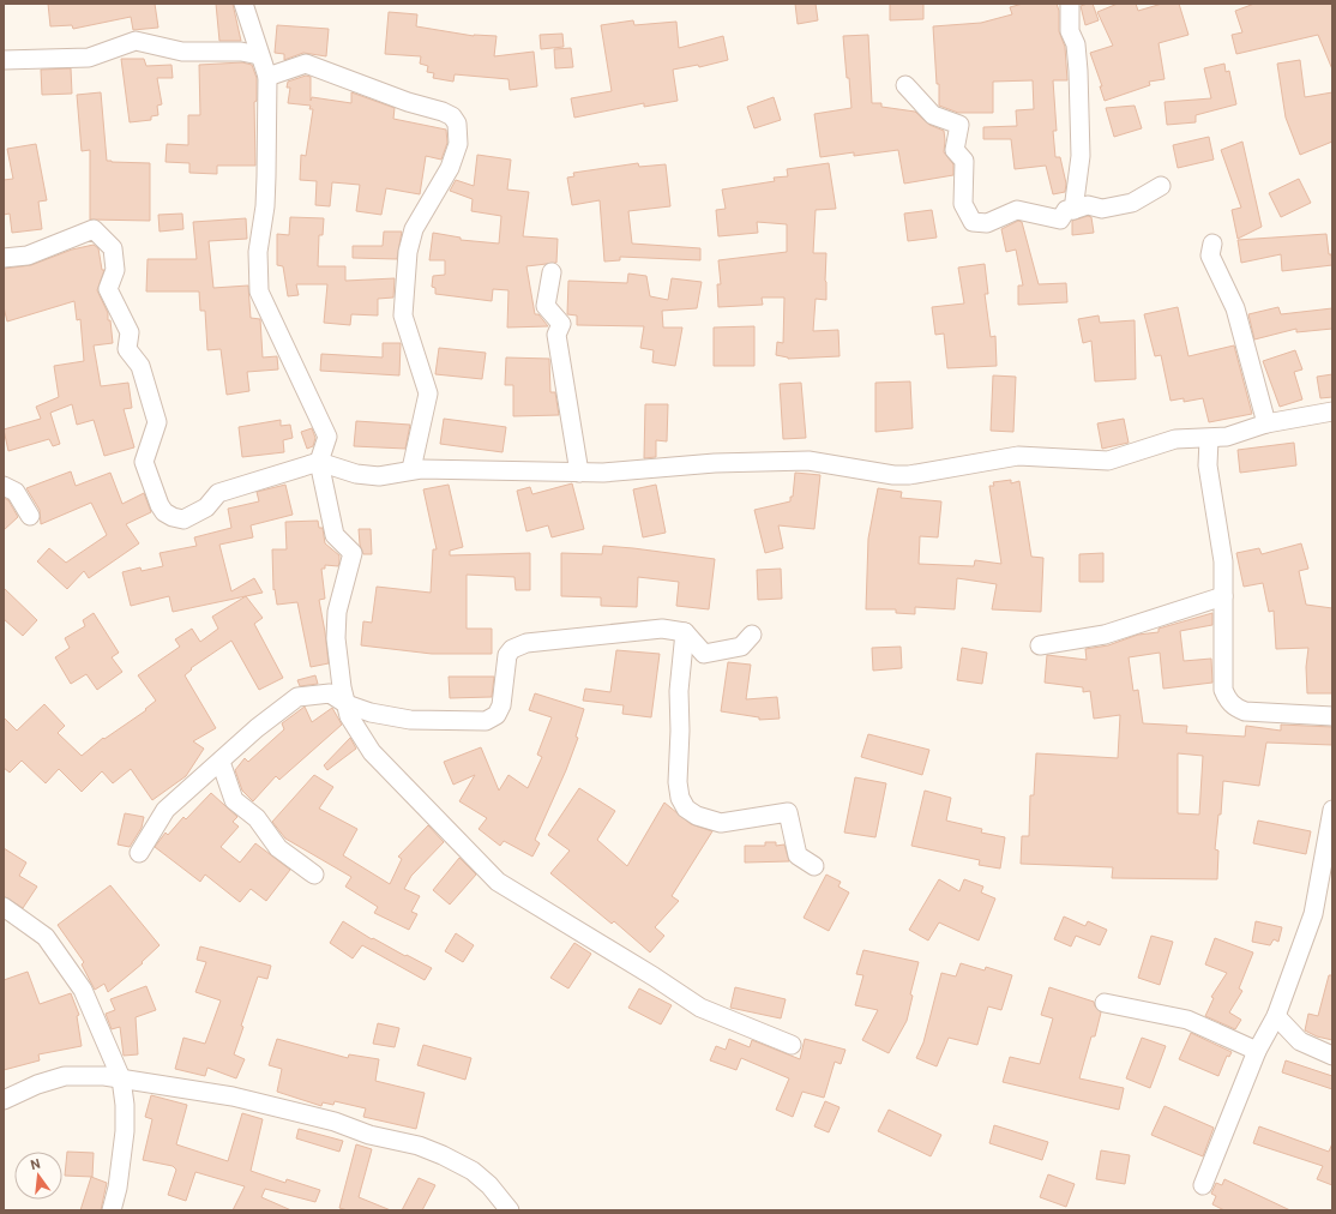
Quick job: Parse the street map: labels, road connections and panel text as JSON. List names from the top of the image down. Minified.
{"north":"top"}
